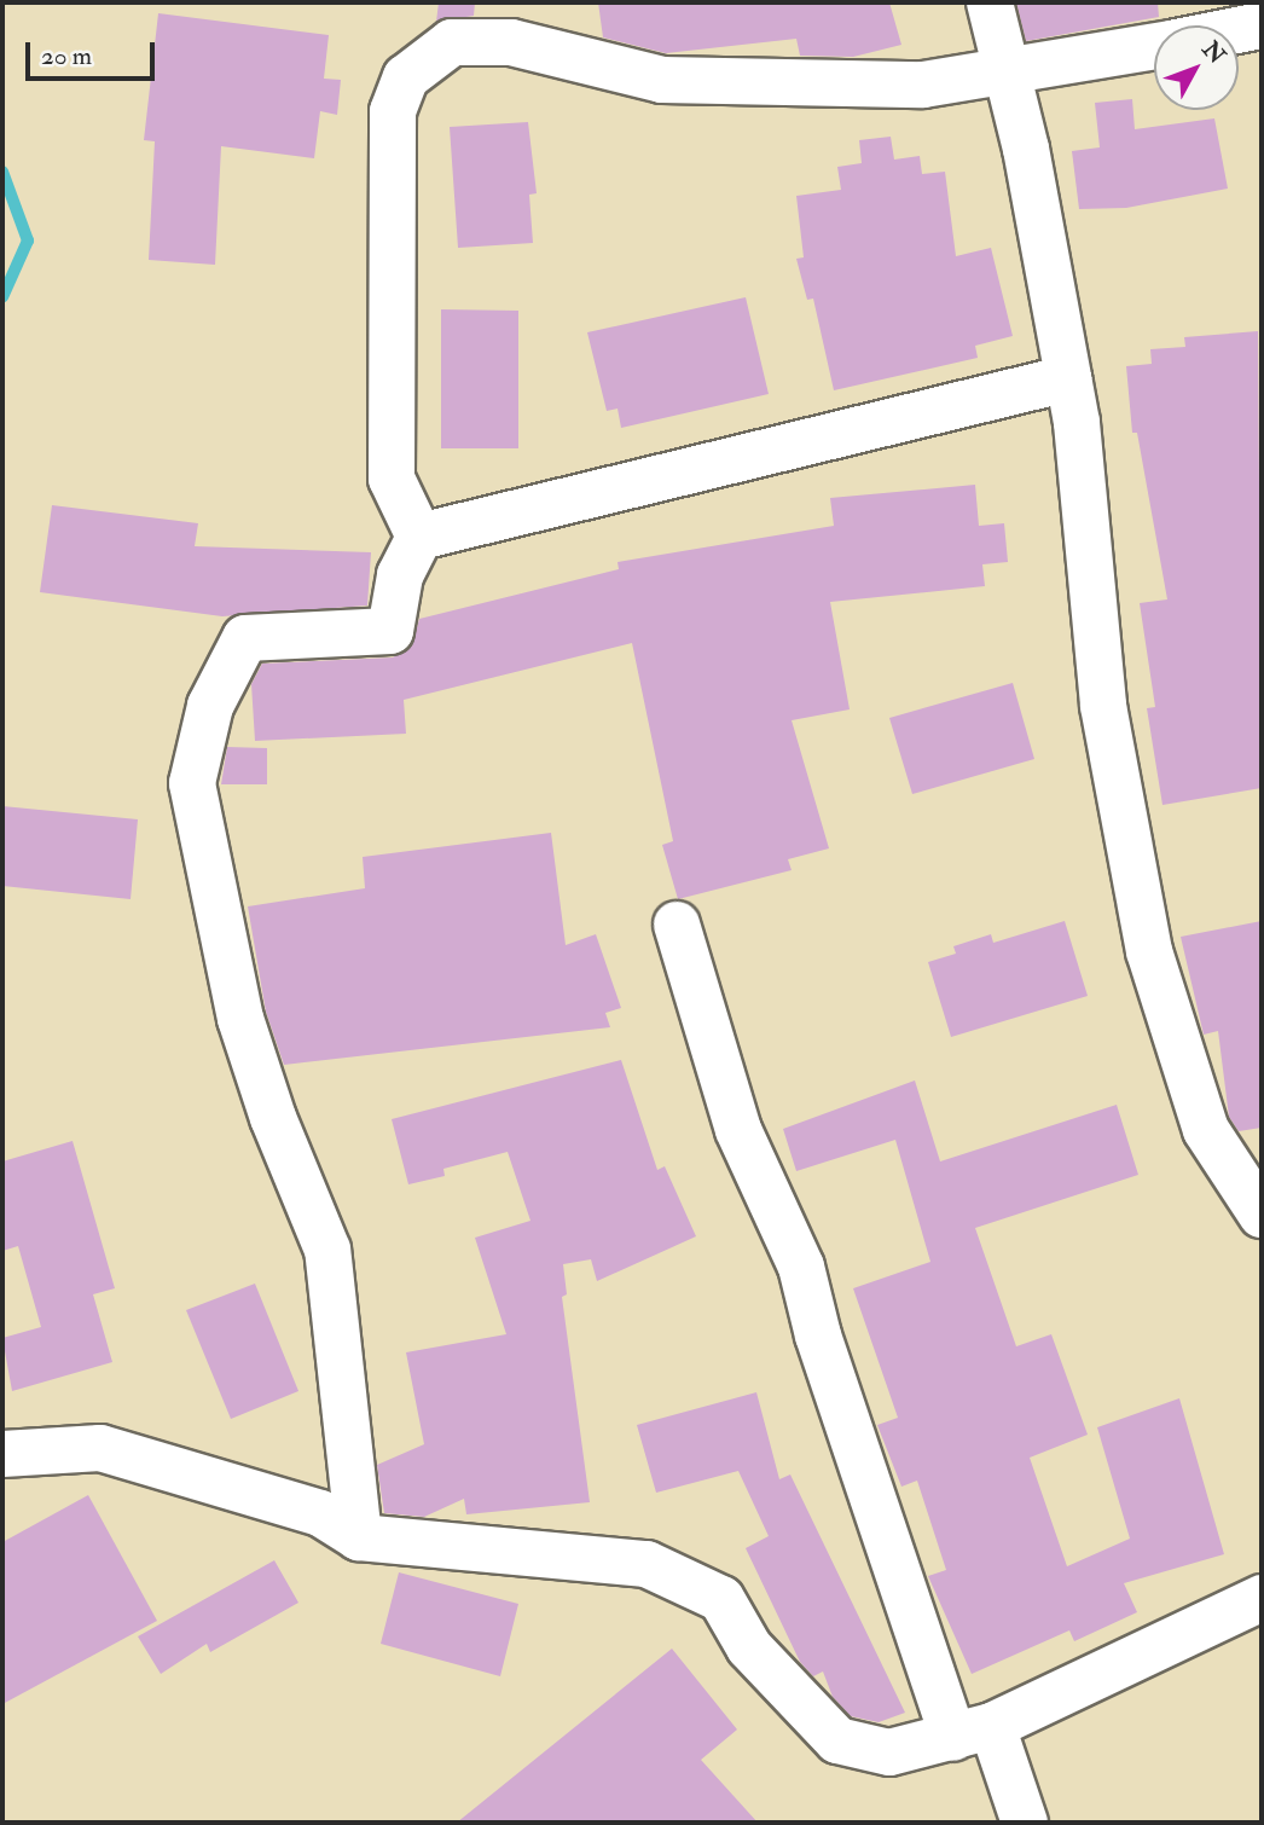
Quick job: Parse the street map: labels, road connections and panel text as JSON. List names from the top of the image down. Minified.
{"scale_bar":"20 m","north":"top right"}
